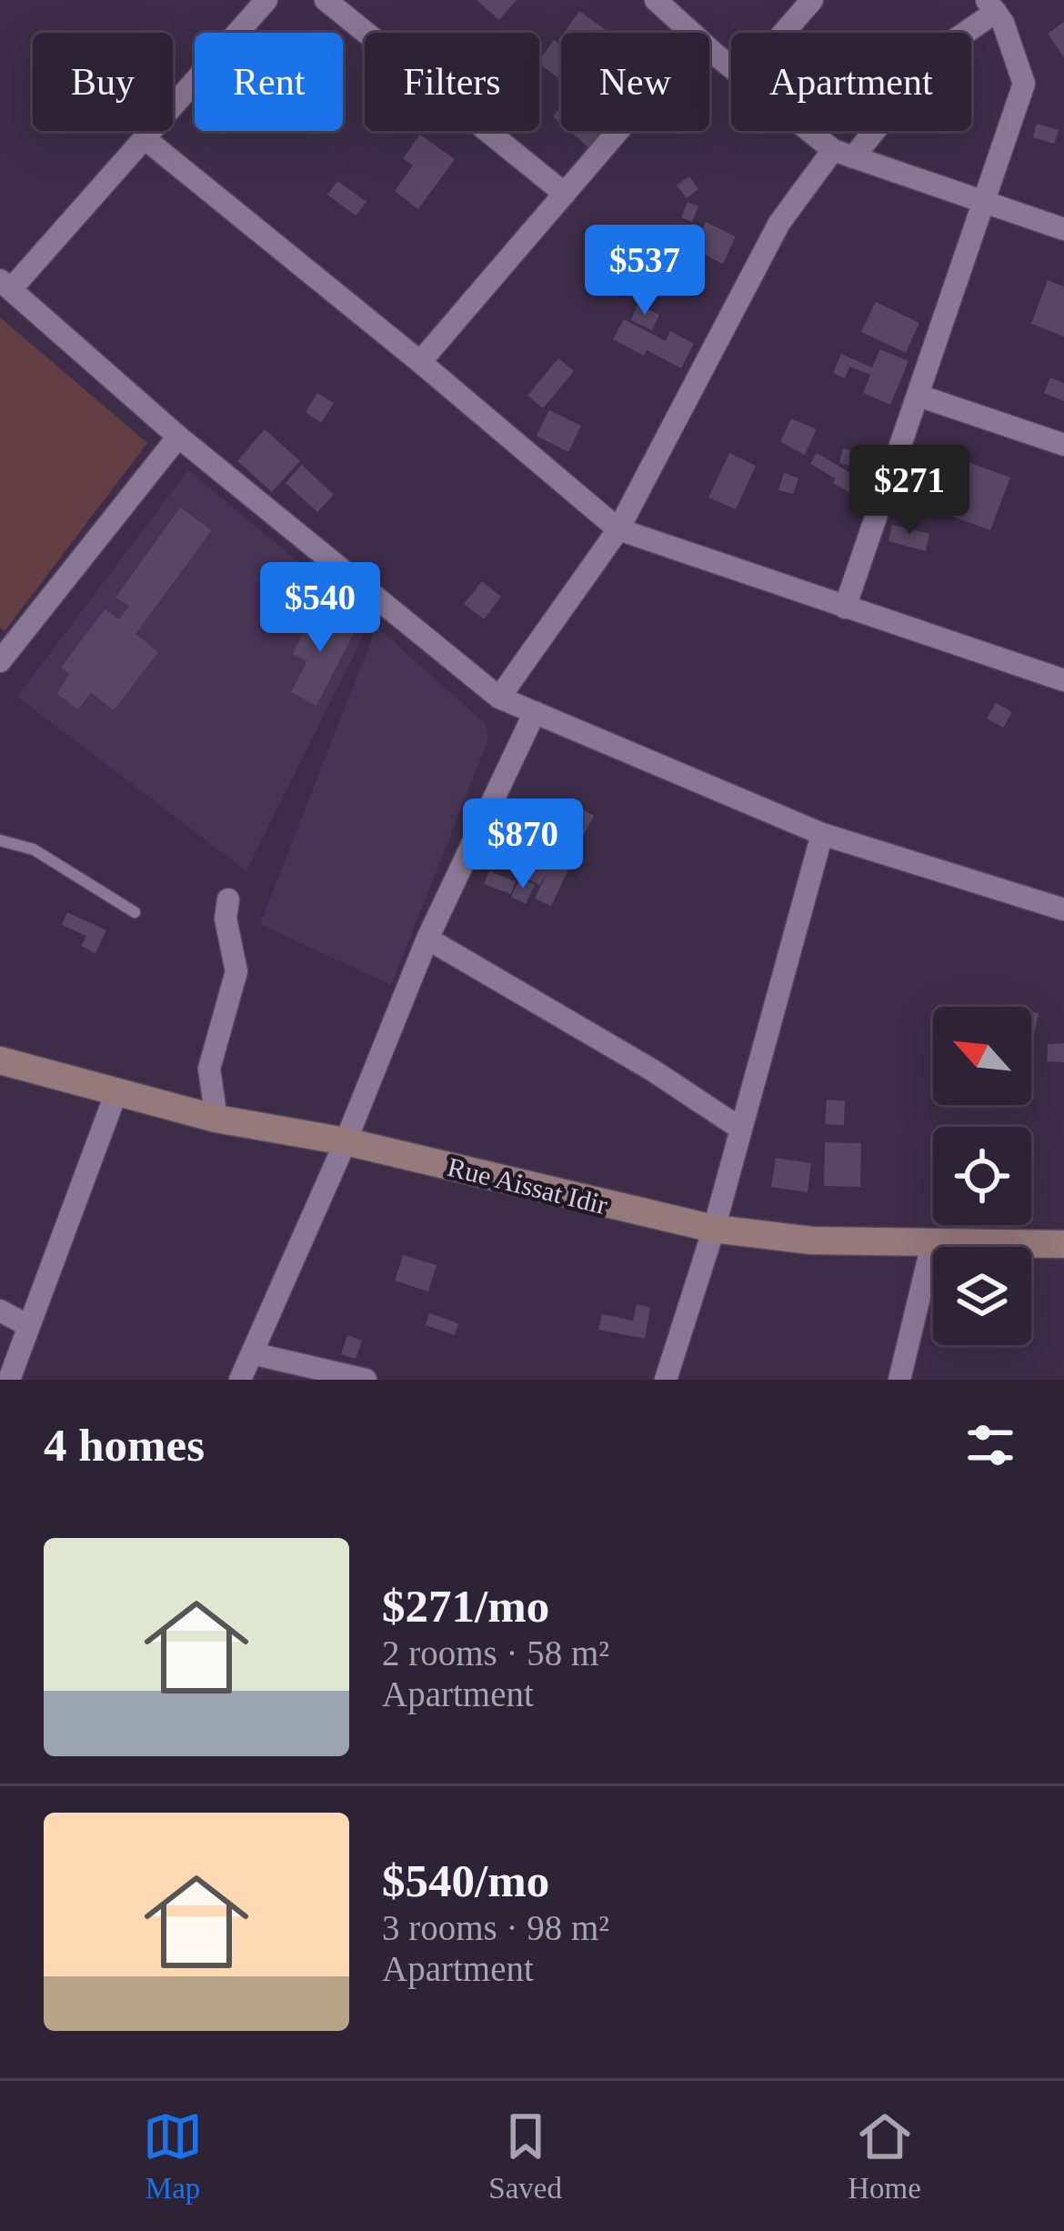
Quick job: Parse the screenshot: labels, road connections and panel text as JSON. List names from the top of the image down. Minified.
{"streets":{"street":["Rue Aissat Idir"]},"north":"top left","page":{"chip":["Buy","Rent","Filters","New","Apartment"],"price":["$537","$271","$540","$870"],"heading":"4 homes","list":[{"name":"$271/mo","note":"2 rooms · 58 m² · Apartment"},{"name":"$540/mo","note":"3 rooms · 98 m² · Apartment"}],"tabs":["Map","Saved","Home"]}}
